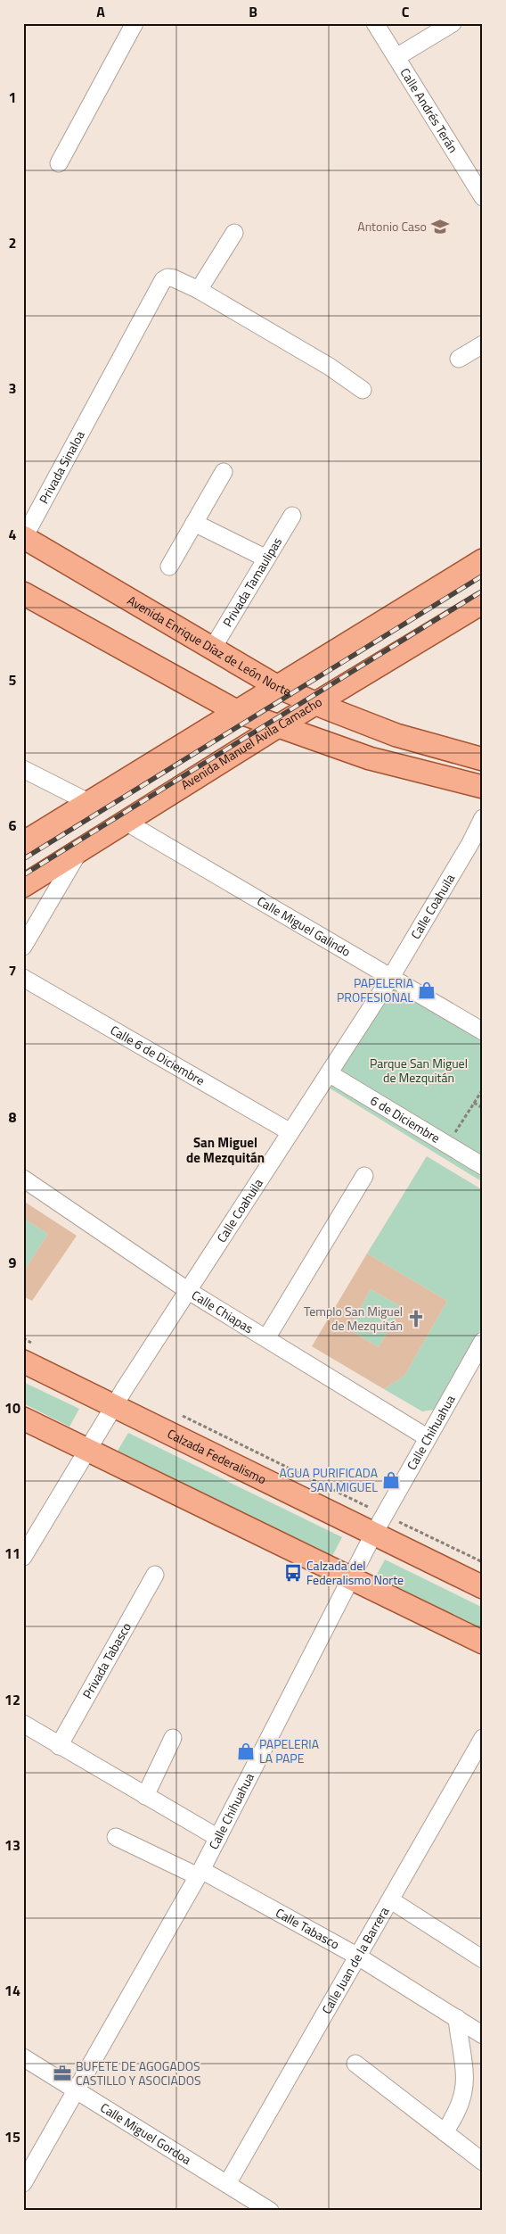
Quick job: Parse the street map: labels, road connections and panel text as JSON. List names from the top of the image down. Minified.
{"streets":{"main road":["Avenida Enrique Díaz de León Norte","Avenida Manuel Ávila Camacho","Calzada Federalismo"],"street":["Calle Andrés Terán","Privada Sinaloa","Privada Tamaulipas","Calle Coahuila","Calle Miguel Galindo","Calle 6 de Diciembre","6 de Diciembre","Calle Chiapas","Calle Chihuahua","Privada Tabasco","Calle Tabasco","Calle Juan de la Barrera","Calle Miguel Gordoa"]},"crossings":[["Privada Sinaloa","Avenida Enrique Díaz de León Norte"],["Privada Tamaulipas","Avenida Enrique Díaz de León Norte"],["Avenida Enrique Díaz de León Norte","Avenida Manuel Ávila Camacho"],["Avenida Manuel Ávila Camacho","Calle Miguel Galindo"],["Calle Coahuila","Calle Miguel Galindo"],["Calle Coahuila","Calle 6 de Diciembre"],["Calle Coahuila","6 de Diciembre"],["Calle Coahuila","Calle Chiapas"],["Calle Coahuila","Calzada Federalismo"],["Calle Chiapas","Calle Chihuahua"],["Calle Chihuahua","Calzada Federalismo"],["Calle Chihuahua","Calle Tabasco"],["Calle Chihuahua","Calle Miguel Gordoa"],["Calle Tabasco","Calle Juan de la Barrera"],["Calle Juan de la Barrera","Calle Miguel Gordoa"]],"districts":["San Miguel de Mezquitán"],"parks":["Parque San Miguel de Mezquitán"],"places":{"school or university":["Antonio Caso"],"shop":["PAPELERIA PROFESIONAL","AGUA PURIFICADA SAN MIGUEL","PAPELERIA LA PAPE"],"church":["Templo San Miguel de Mezquitán"],"bus stop":["Calzada del Federalismo Norte"],"office":["BUFETE DE AGOGADOS CASTILLO Y ASOCIADOS"]},"grid":{"columns":["A","B","C"],"rows":["1","2","3","4","5","6","7","8","9","10","11","12","13","14","15"]}}
